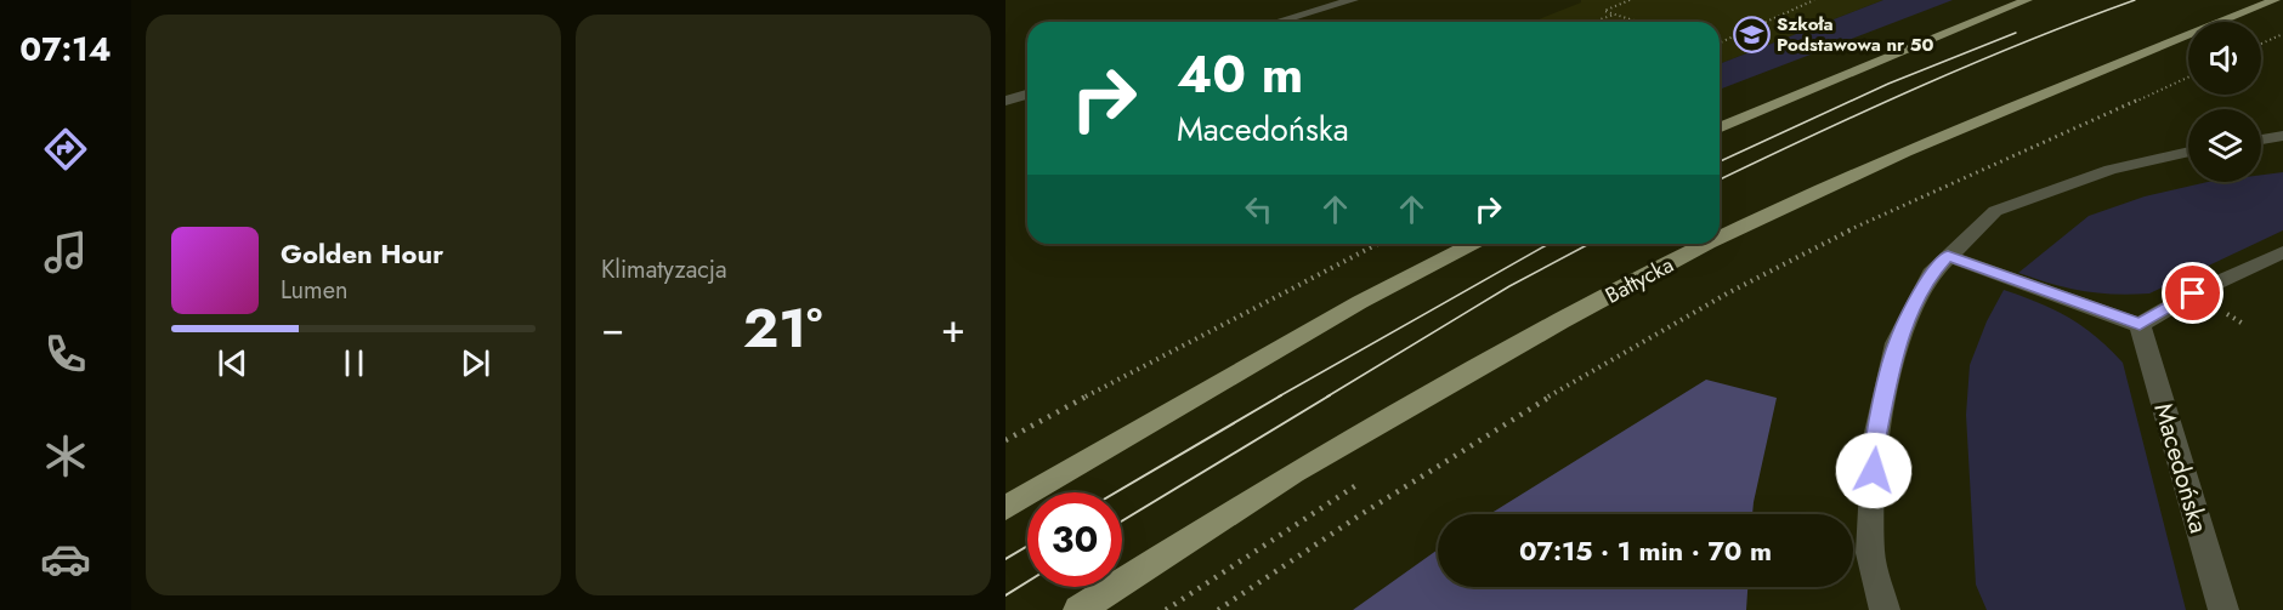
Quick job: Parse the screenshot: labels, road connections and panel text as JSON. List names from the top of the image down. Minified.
{"streets":{"main road":["Bałtycka"],"street":["Macedońska"]},"places":{"school or university":["Szkoła Podstawowa nr 50"]},"page":{"tabs":"07:14","tile":"Klimatyzacja","turn":["40 m","Macedońska"],"song":["Golden Hour","Lumen"],"heat":["−","21°","+"],"limit":"30","trip":"07:15 · 1 min · 70 m"}}
